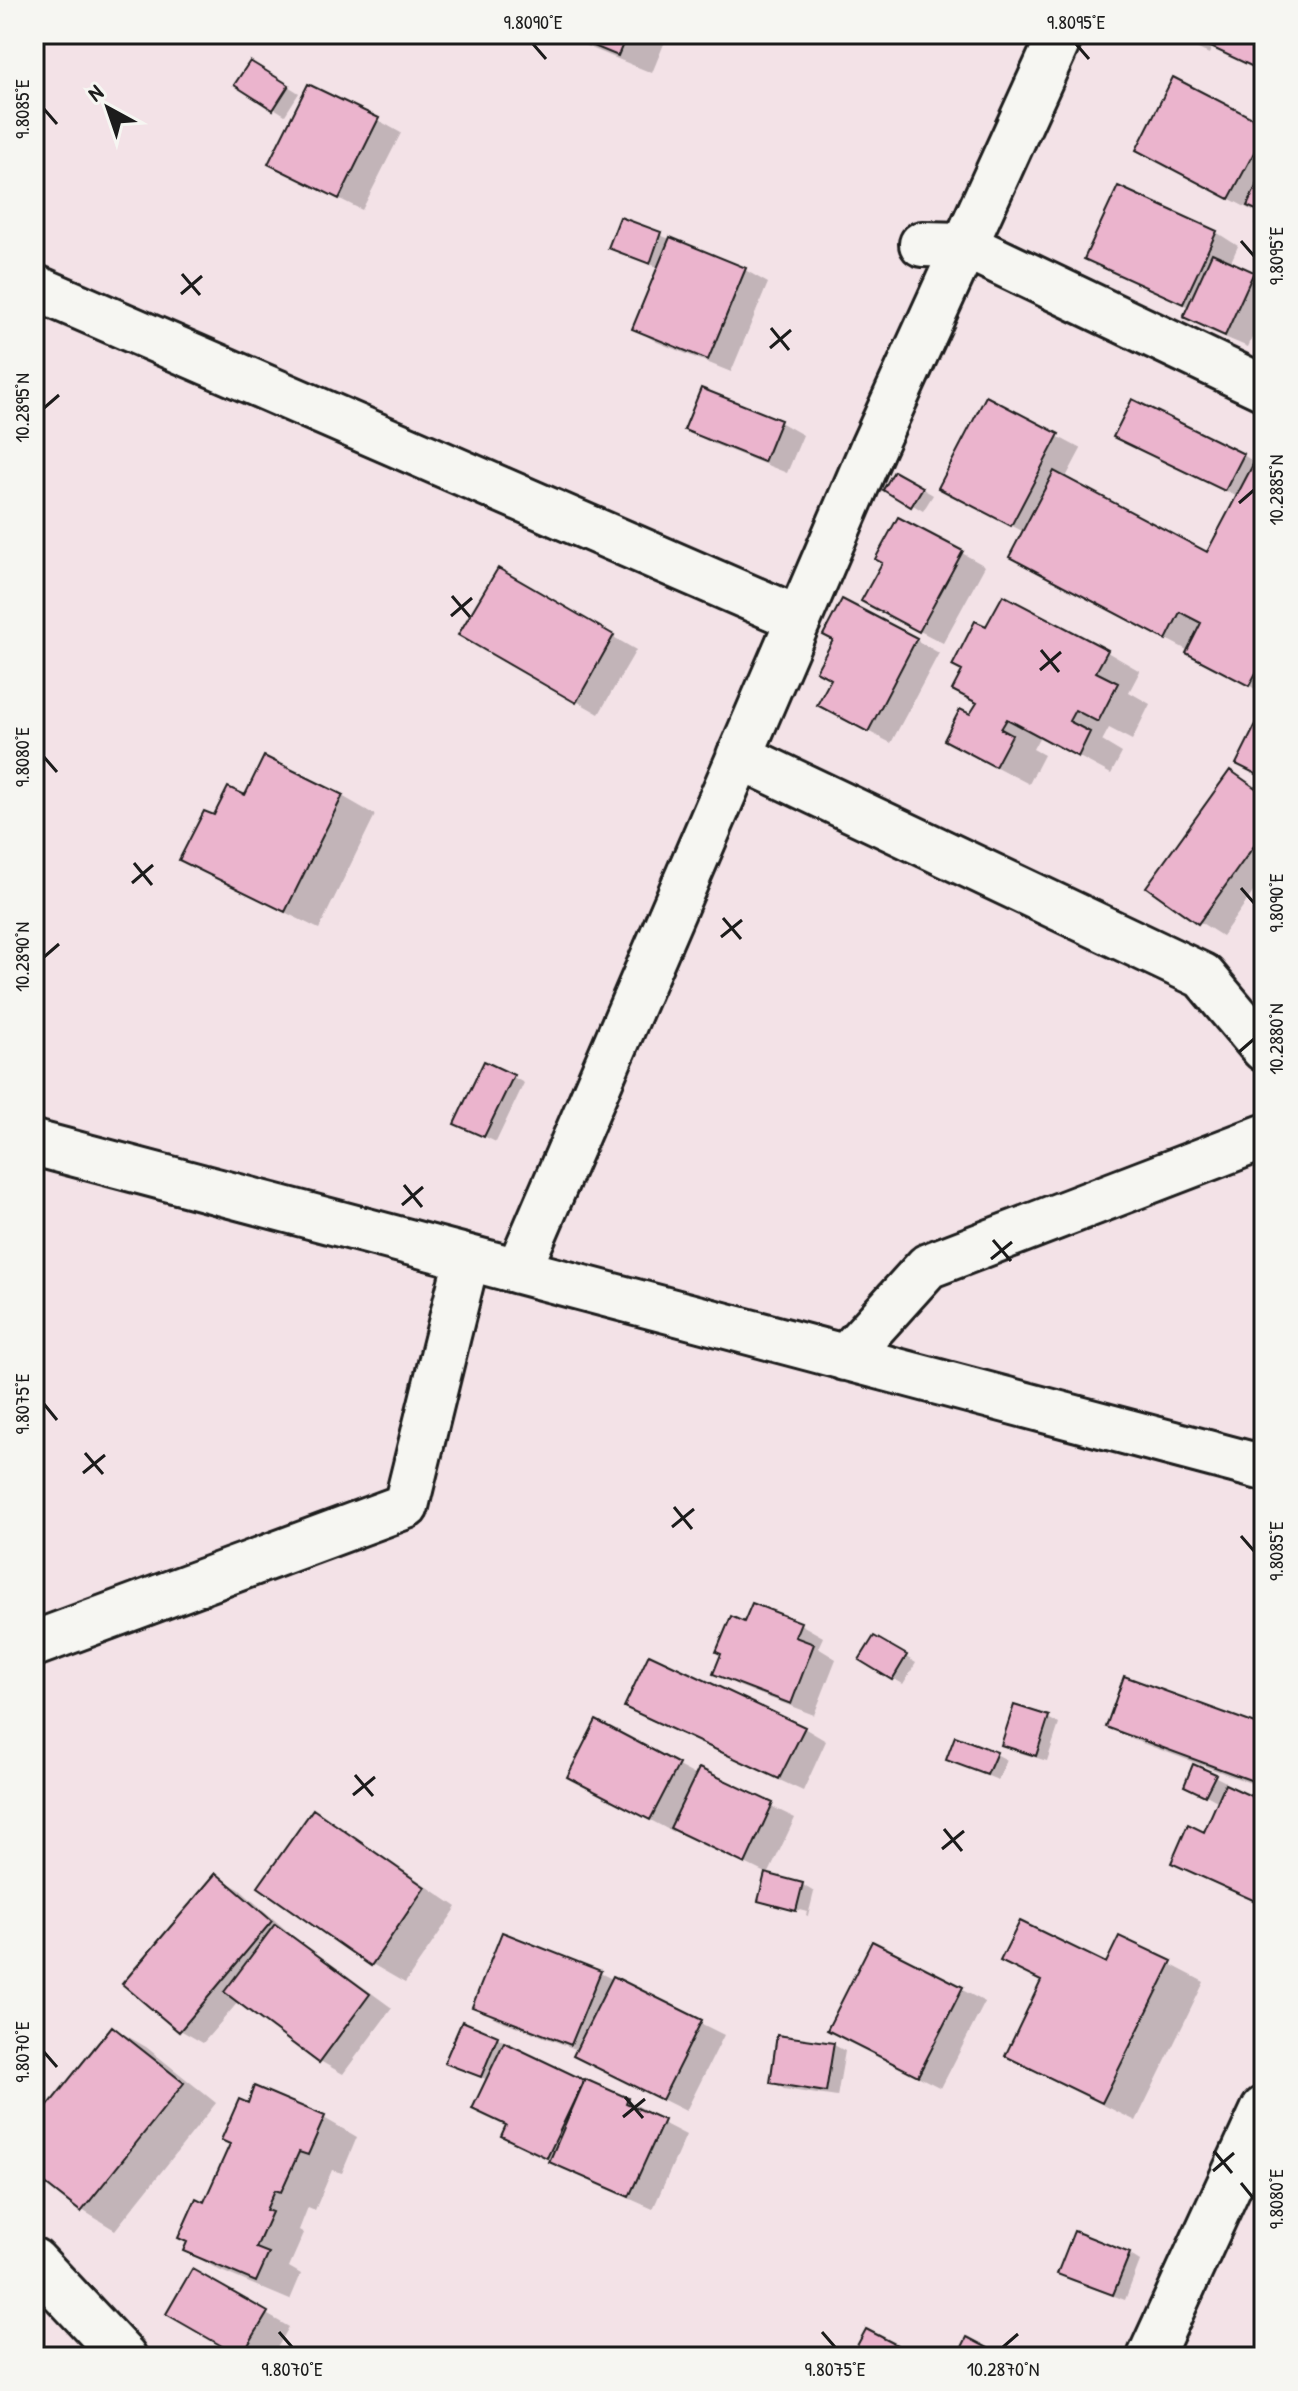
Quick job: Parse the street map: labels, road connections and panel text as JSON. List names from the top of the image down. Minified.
{"north":"top left","coordinates":["9.8090°E","9.8095°E","9.8085°E","10.2895°N","10.2885°N","9.8080°E","10.2890°N","10.2880°N","9.8075°E","9.8070°E","10.2870°N"]}
